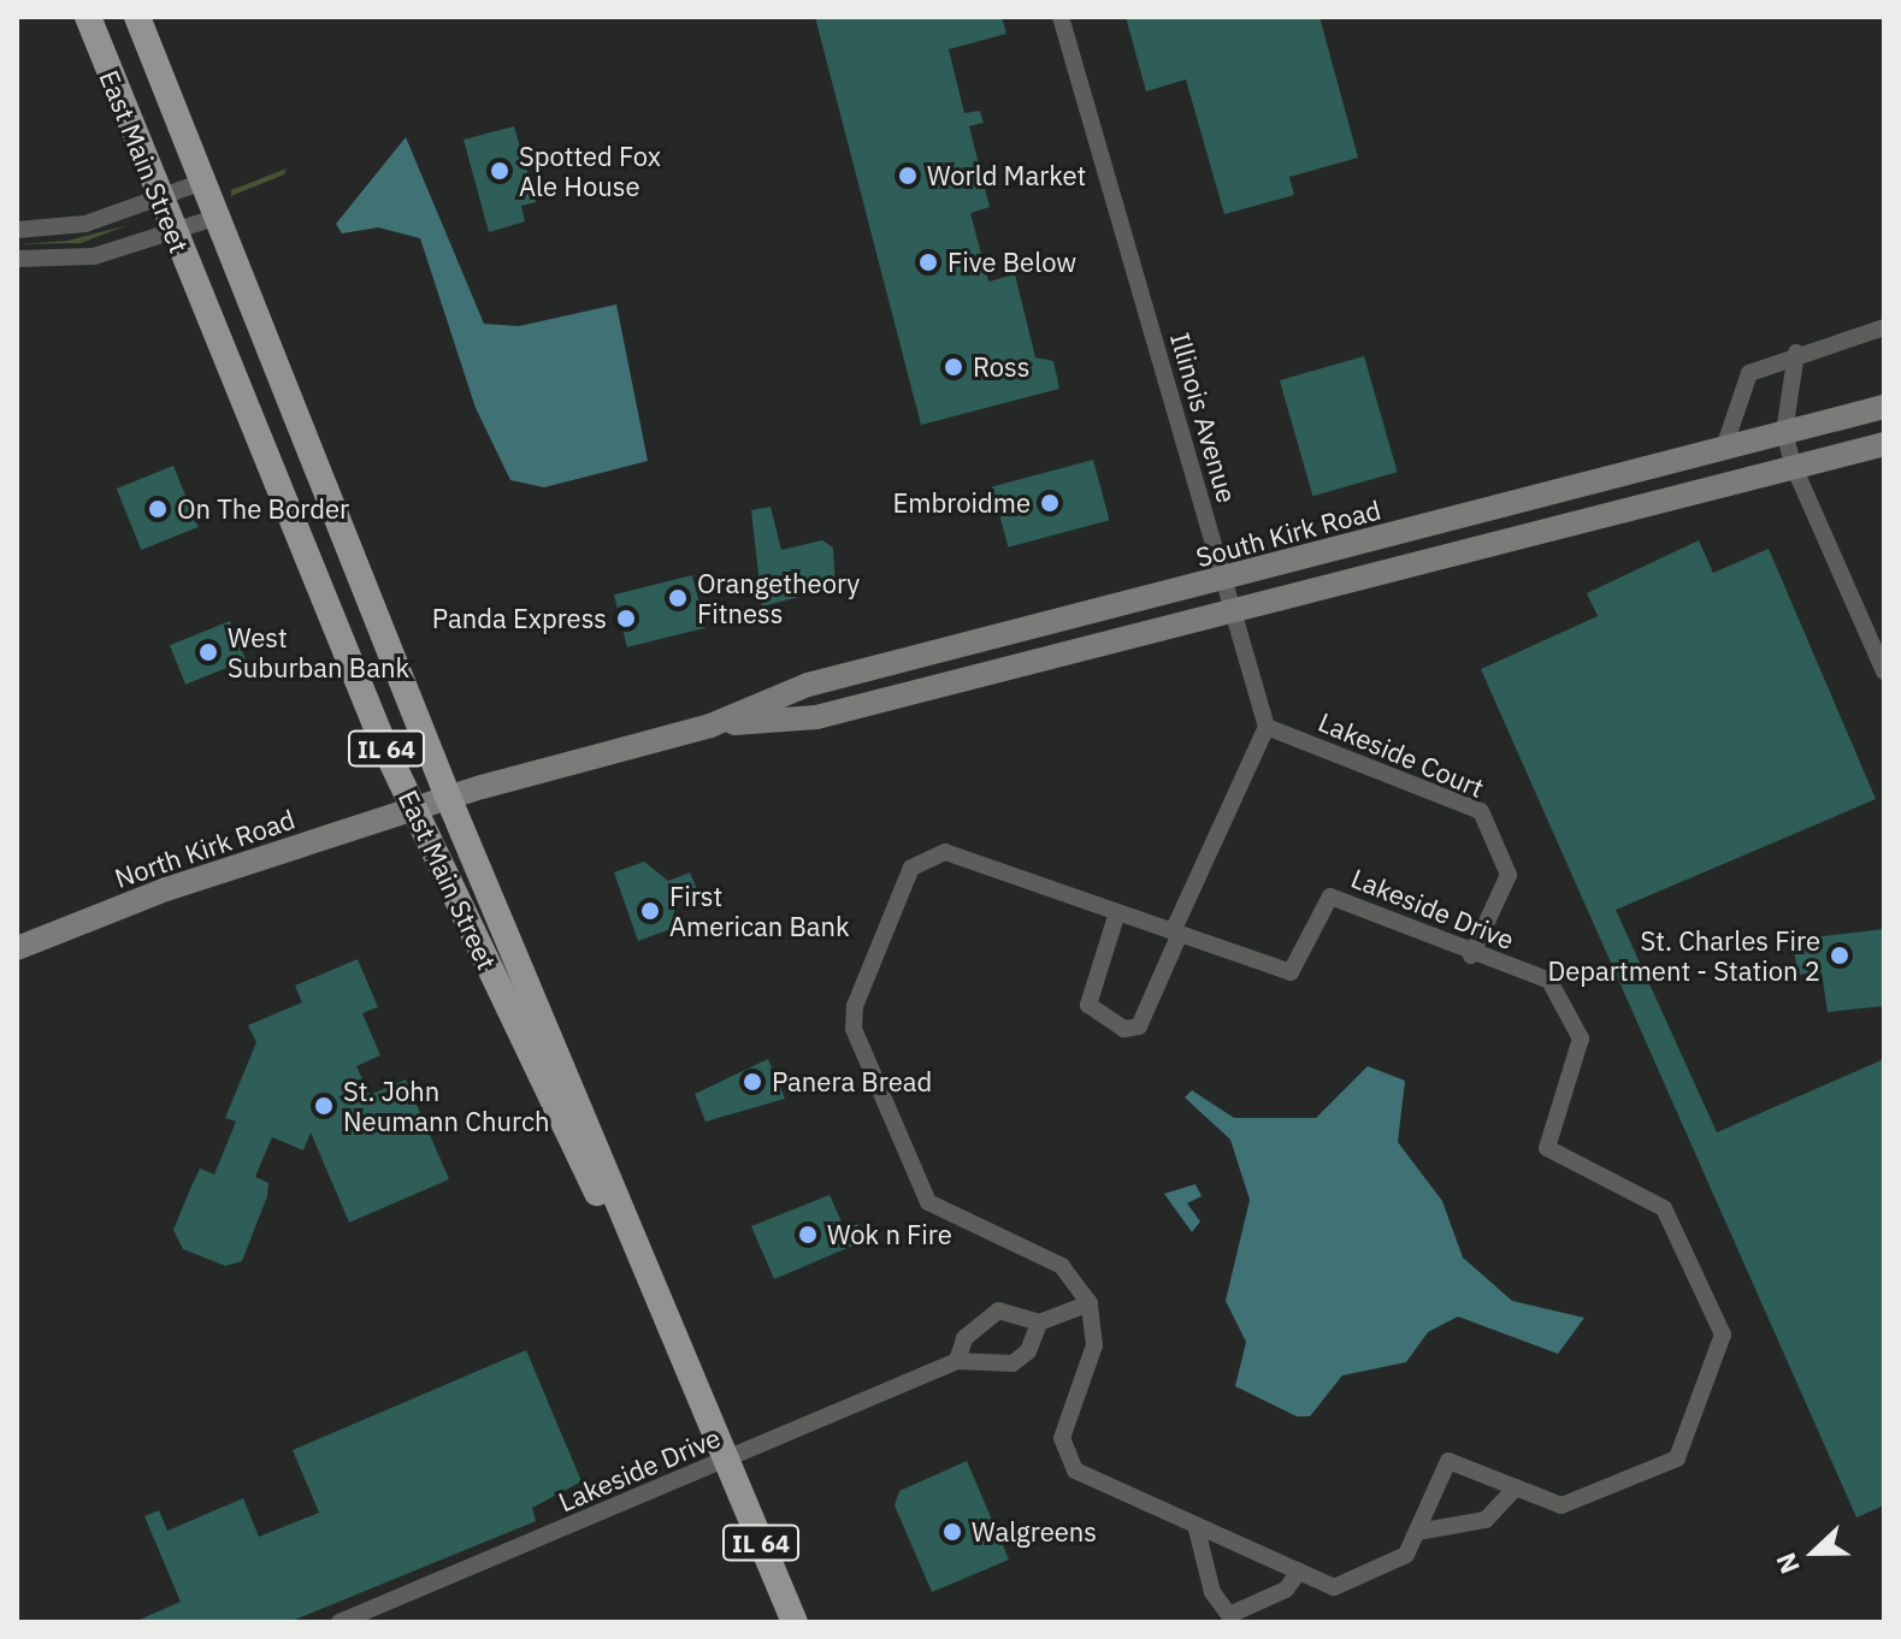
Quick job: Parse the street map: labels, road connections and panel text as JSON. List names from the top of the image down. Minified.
{"streets":{"main road":["East Main Street","South Kirk Road","IL 64","North Kirk Road"],"street":["Illinois Avenue","Lakeside Court","Lakeside Drive"]},"crossings":[["East Main Street","South Kirk Road"],["East Main Street","North Kirk Road"],["East Main Street","Lakeside Drive"],["Illinois Avenue","South Kirk Road"],["Illinois Avenue","Lakeside Court"],["South Kirk Road","North Kirk Road"],["Lakeside Court","Lakeside Drive"]],"places":["Spotted Fox Ale House","World Market","Five Below","Ross","Embroidme","On The Border","Orangetheory Fitness","Panda Express","West Suburban Bank","First American Bank","St. Charles Fire Department - Station 2","Panera Bread","St. John Neumann Church","Wok n Fire","Walgreens"],"north":"left"}
